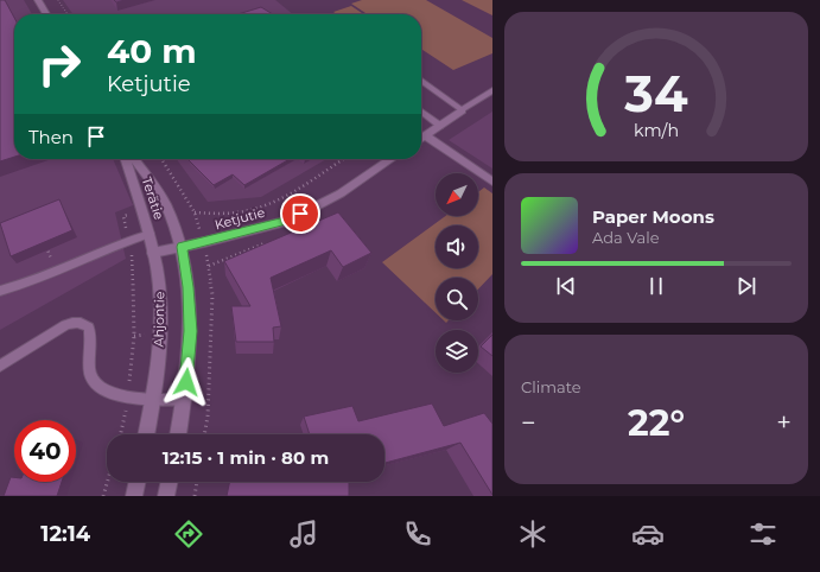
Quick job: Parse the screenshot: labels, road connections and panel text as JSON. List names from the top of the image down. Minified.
{"streets":{"street":["Terätie","Ketjutie","Ahjontie"]},"crossings":[["Terätie","Ketjutie"],["Terätie","Ahjontie"],["Ketjutie","Ahjontie"]],"north":"bottom left","page":{"turn":["40 m","Ketjutie"],"then":"Then","song":["Paper Moons","Ada Vale"],"tile":"Climate","heat":["−","22°","+"],"limit":"40","trip":"12:15 · 1 min · 80 m","tabs":"12:14","gauge":["34","km/h"]}}
